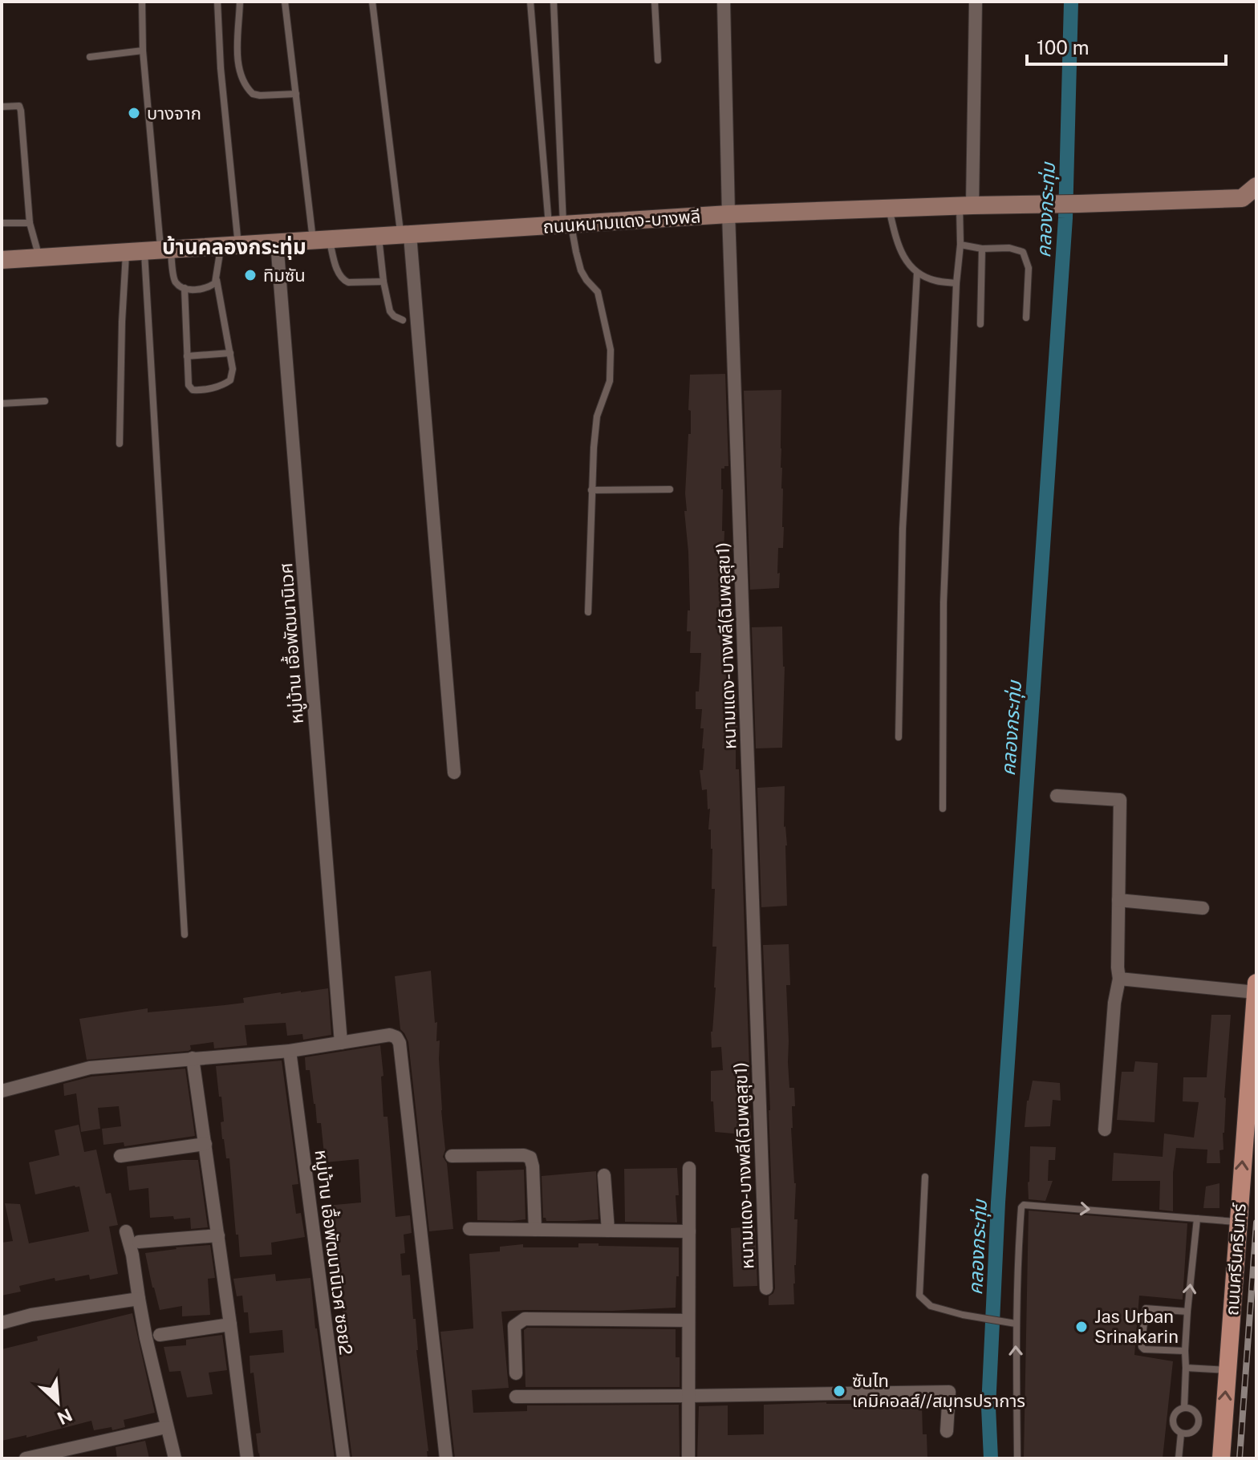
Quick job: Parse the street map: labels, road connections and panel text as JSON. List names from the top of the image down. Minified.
{"streets":{"main road":["ถนนหนามแดง-บางพลี","ถนนศรีนครินทร์"],"street":["หมู่บ้าน เอื้อพัฒนานิเวศ","หนามแดง-บางพลี(ฉิมพลูสุข1)","หมู่บ้าน เอื้อพัฒนานิเวศ ซอย2"]},"crossings":[["ถนนหนามแดง-บางพลี","หมู่บ้าน เอื้อพัฒนานิเวศ"],["ถนนหนามแดง-บางพลี","หนามแดง-บางพลี(ฉิมพลูสุข1)"]],"one_way":["ถนนศรีนครินทร์"],"districts":["บ้านคลองกระทุ่ม"],"water":["คลองกระทุ่ม"],"places":["บางจาก","ทิมซัน","Jas Urban Srinakarin","ซันไท เคมิคอลส์//สมุทรปราการ"],"scale_bar":"100 m","north":"bottom right"}
